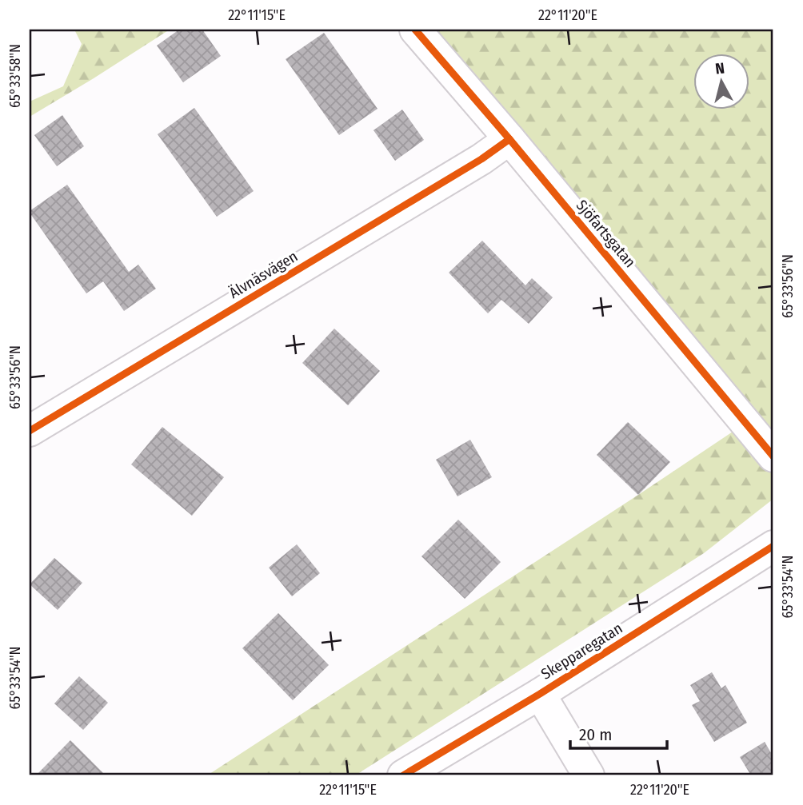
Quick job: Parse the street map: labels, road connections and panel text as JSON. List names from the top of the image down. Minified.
{"streets":{"street":["Sjöfartsgatan","Älvnäsvägen","Skepparegatan"]},"crossings":[["Sjöfartsgatan","Älvnäsvägen"]],"scale_bar":"20 m","north":"top","coordinates":["22°11'15\"E","22°11'20\"E","65°33'58\"N","65°33'56\"N","65°33'54\"N"]}
